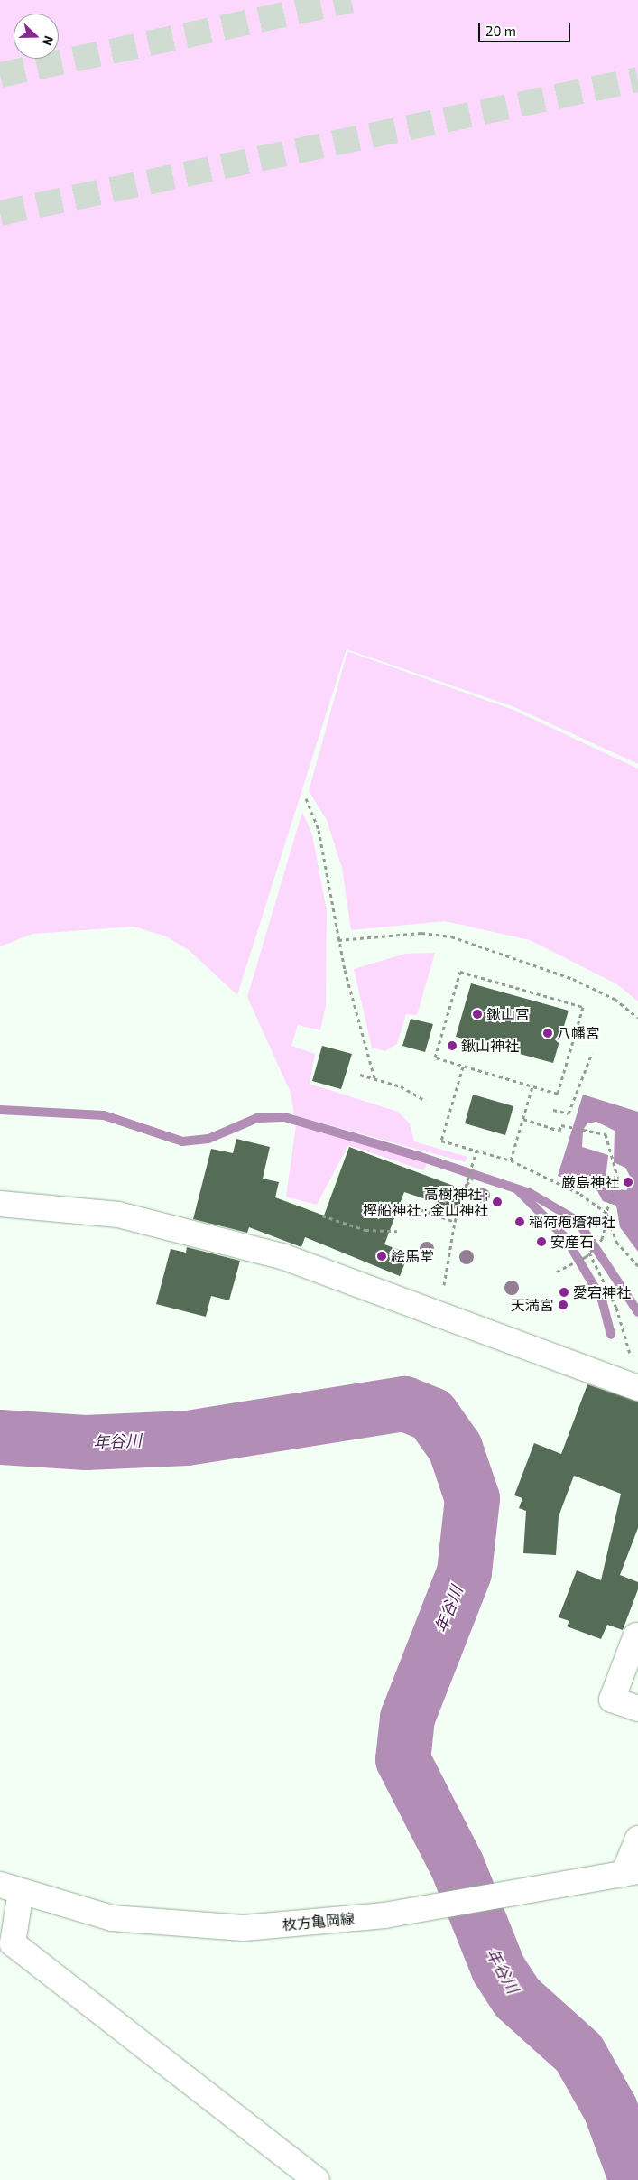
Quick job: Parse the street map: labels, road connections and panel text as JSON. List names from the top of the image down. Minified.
{"streets":{"street":["枚方亀岡線"]},"water":["年谷川"],"places":["鍬山宮","八幡宮","鍬山神社","厳島神社","高樹神社 ; 樫船神社 ; 金山神社","稲荷疱瘡神社","安産石","絵馬堂","愛宕神社","天満宮"],"scale_bar":"20 m","north":"right"}
